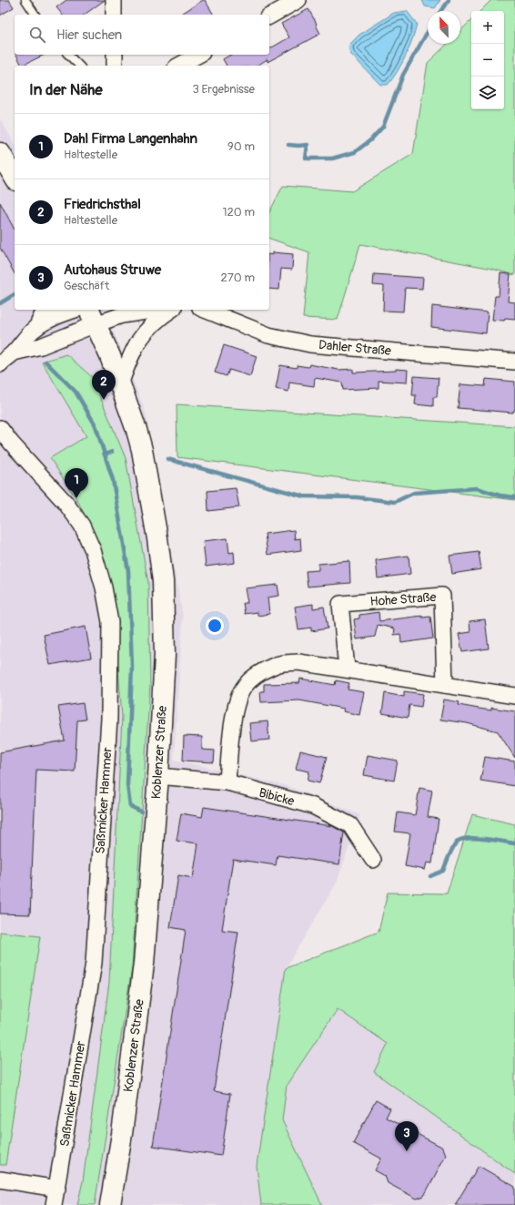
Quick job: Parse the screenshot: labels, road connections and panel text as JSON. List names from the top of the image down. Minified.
{"streets":{"main road":["Koblenzer Straße"],"street":["Dahler Straße","Hohe Straße","Bibicke","Saßmicker Hammer"]},"crossings":[["Koblenzer Straße","Bibicke"]],"north":"top left","page":{"map_buttons":["+","−"],"search":"Hier suchen","heading":["In der Nähe","3 Ergebnisse"],"list":[{"mark":"1","name":"Dahl Firma Langenhahn","note":"Haltestelle","value":"90 m"},{"mark":"2","name":"Friedrichsthal","note":"Haltestelle","value":"120 m"},{"mark":"3","name":"Autohaus Struwe","note":"Geschäft","value":"270 m"}],"pins":["2","1","3"]}}
